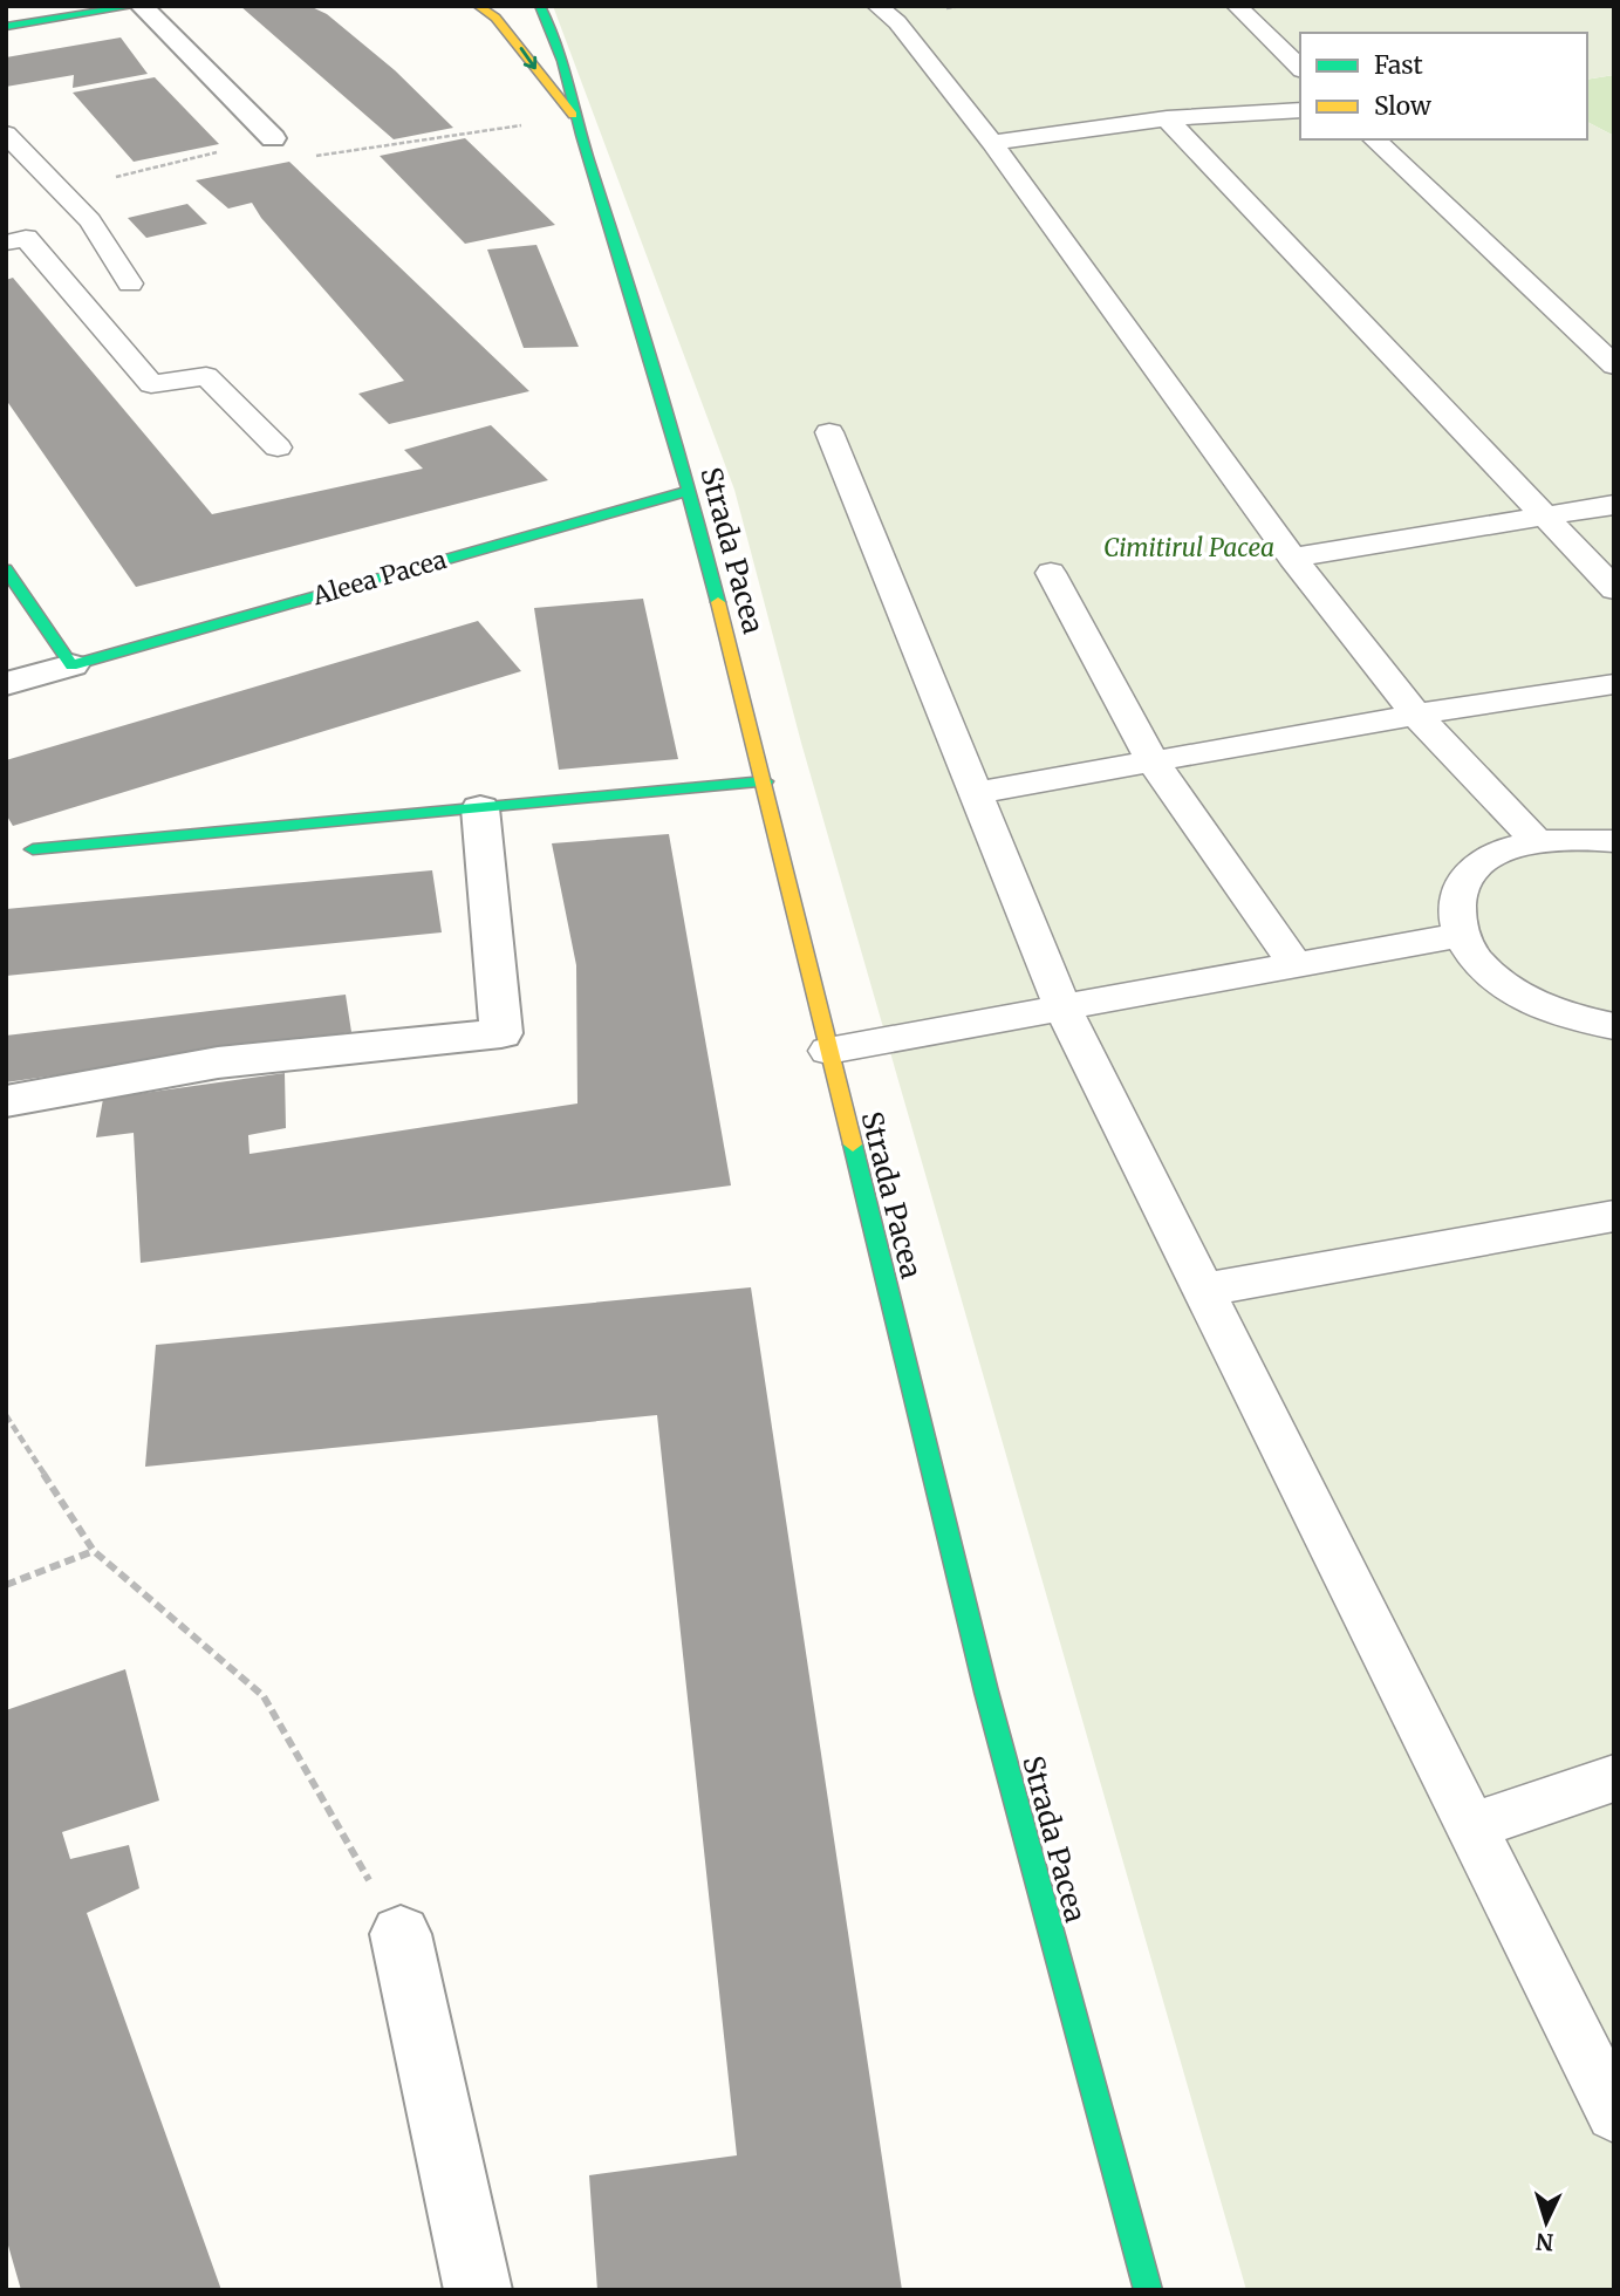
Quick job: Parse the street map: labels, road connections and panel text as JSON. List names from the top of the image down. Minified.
{"streets":{"main road":["Strada Pacea","Aleea Pacea"]},"crossings":[["Strada Pacea","Aleea Pacea"]],"parks":["Cimitirul Pacea"],"legend":["Fast","Slow"],"north":"bottom"}
